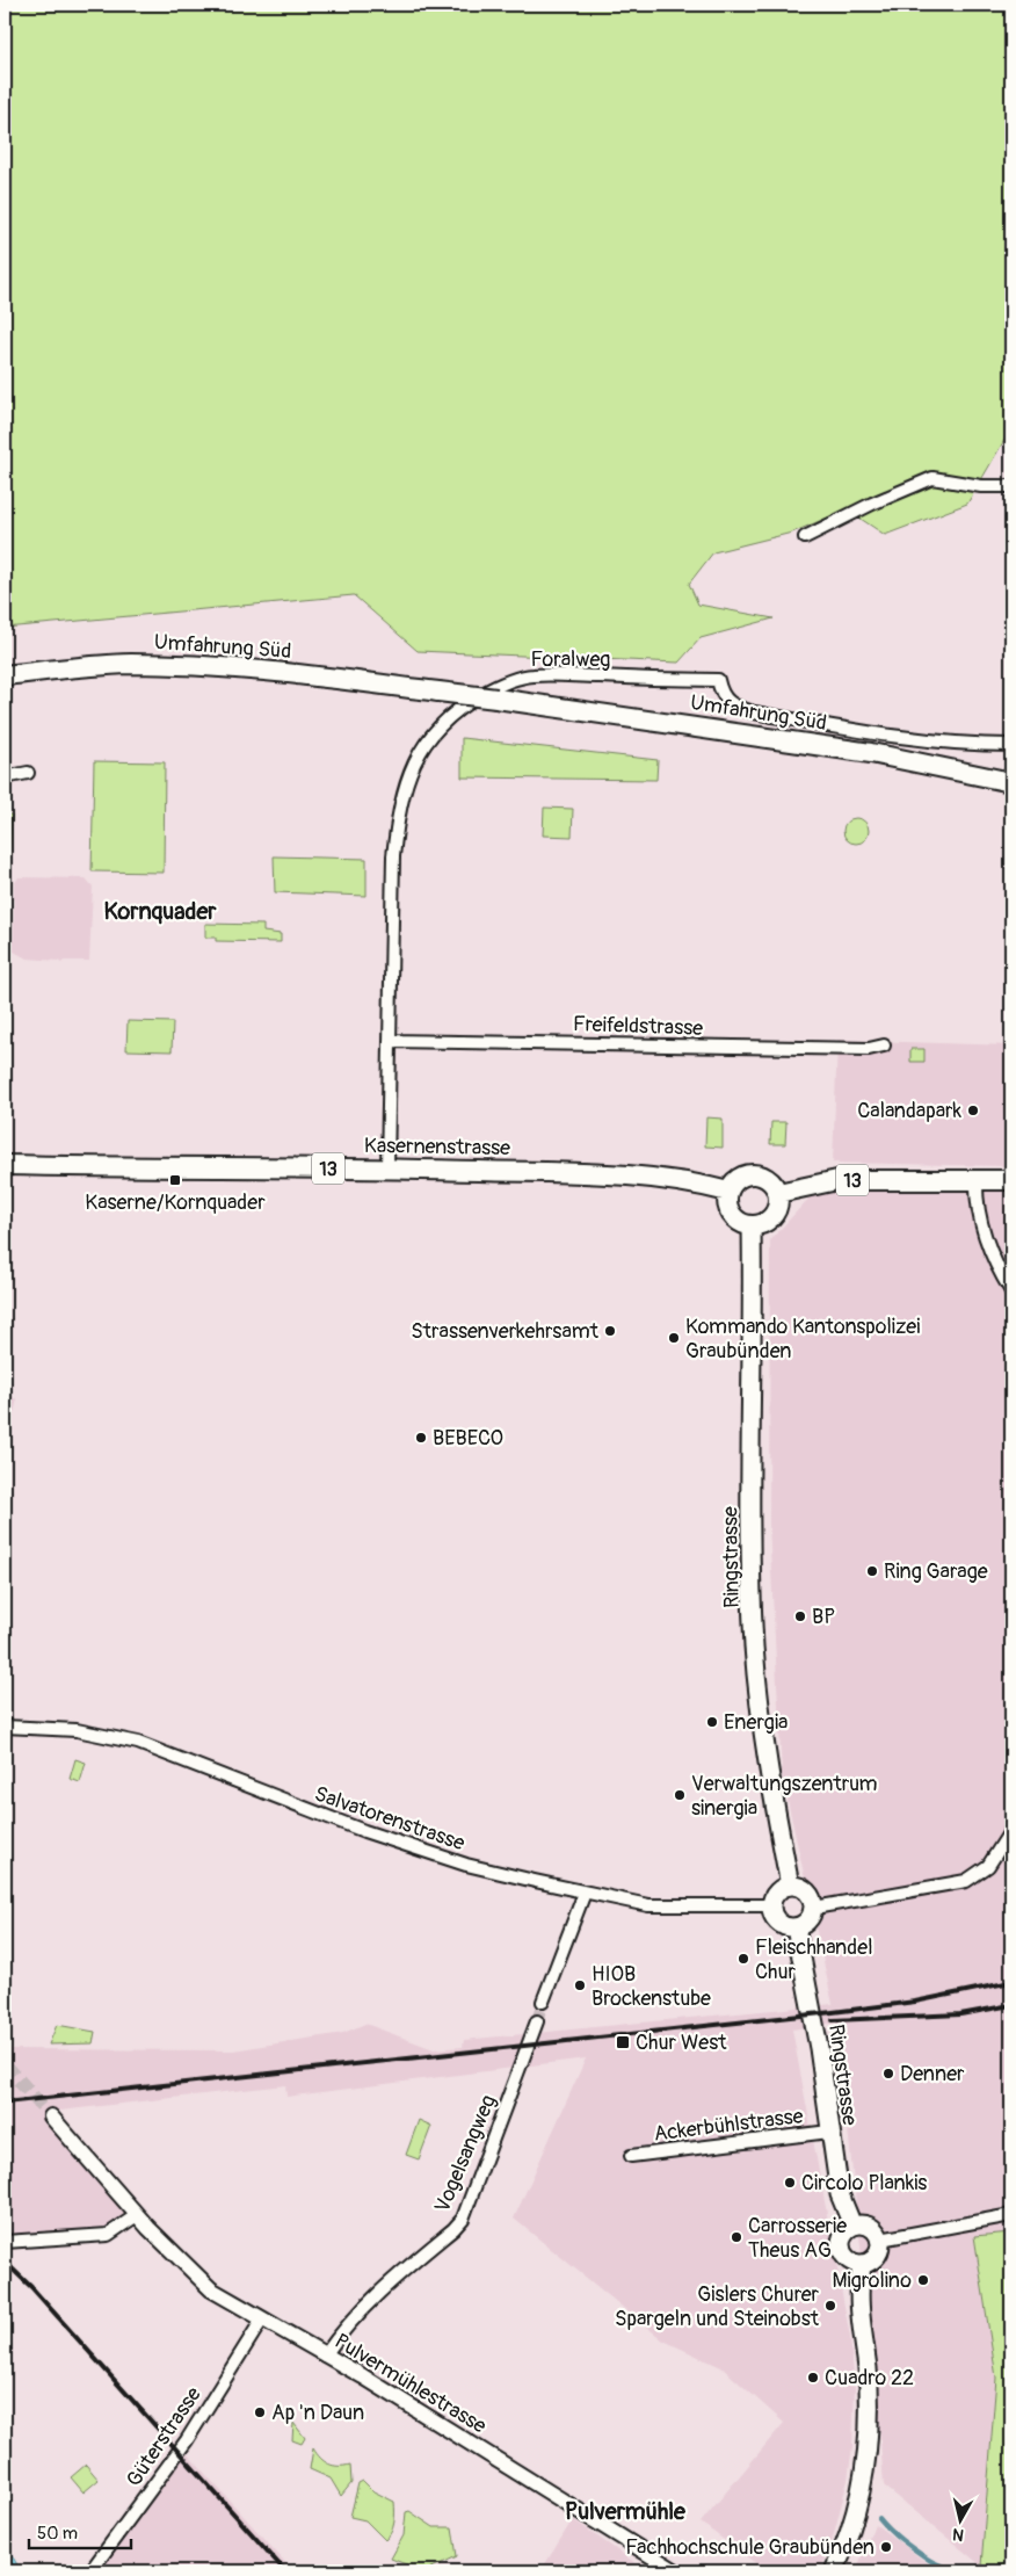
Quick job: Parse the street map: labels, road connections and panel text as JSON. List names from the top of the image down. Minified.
{"streets":{"main road":["Umfahrung Süd","Kasernenstrasse","13","Ringstrasse"],"street":["Foralweg","Freifeldstrasse","Salvatorenstrasse","Ackerbühlstrasse","Vogelsangweg","Pulvermühlestrasse","Güterstrasse"]},"crossings":[["Foralweg","Freifeldstrasse"],["Foralweg","Kasernenstrasse"],["Kasernenstrasse","13"],["Kasernenstrasse","Ringstrasse"],["13","Ringstrasse"],["Ringstrasse","Salvatorenstrasse"],["Ringstrasse","Ackerbühlstrasse"],["Vogelsangweg","Pulvermühlestrasse"],["Pulvermühlestrasse","Güterstrasse"]],"districts":["Kornquader","Pulvermühle"],"places":{"other":["Calandapark","Strassenverkehrsamt","Kommando Kantonspolizei Graubünden","BEBECO","Ring Garage","BP","Energia","Verwaltungszentrum sinergia","Fleischhandel Chur","HIOB Brockenstube","Denner","Circolo Plankis","Carrosserie Theus AG","Migrolino","Gislers Churer Spargeln und Steinobst","Cuadro 22","Ap 'n Daun","Fachhochschule Graubünden"],"transit":["Kaserne/Kornquader","Chur West"]},"scale_bar":"50 m","north":"bottom"}
